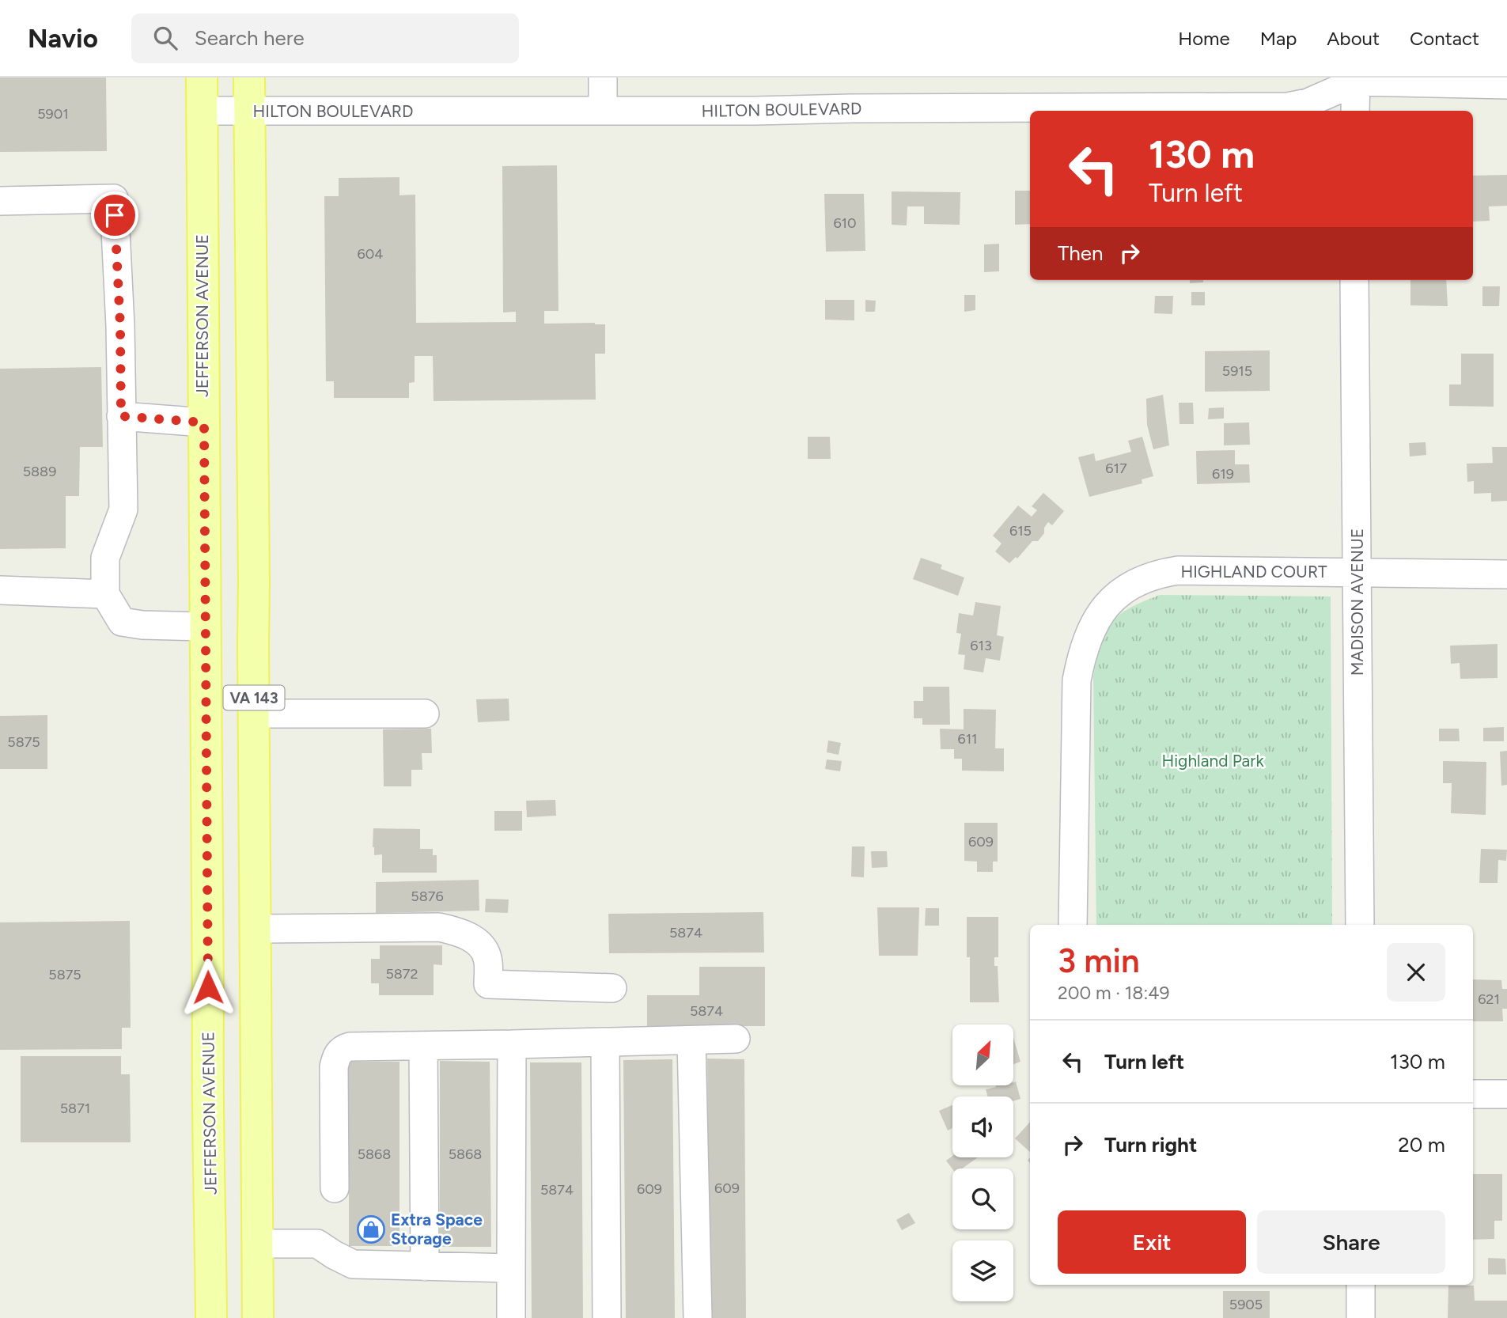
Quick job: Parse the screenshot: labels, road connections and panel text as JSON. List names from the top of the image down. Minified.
{"streets":{"main road":["JEFFERSON AVENUE","VA 143"],"street":["HILTON BOULEVARD","HIGHLAND COURT","MADISON AVENUE"]},"crossings":[["HILTON BOULEVARD","JEFFERSON AVENUE"],["HILTON BOULEVARD","VA 143"],["HIGHLAND COURT","MADISON AVENUE"]],"parks":["Highland Park"],"places":{"shop":["Extra Space Storage"]},"house_numbers":["5901","610","604","5915","617","5889","619","615","613","611","5875","609","5876","5874","5872","5875","621","5874","5871","5868","5868","609","609","5874","5905"],"north":"top right","page":{"header":"Navio","search":"Search here","nav":["Home","Map","About","Contact"],"turn":["130 m","Turn left"],"then":"Then","heading":["3 min","200 m · 18:49"],"list":[{"name":"Turn left","value":"130 m"},{"name":"Turn right","value":"20 m"}],"buttons":["Exit","Share"]}}
